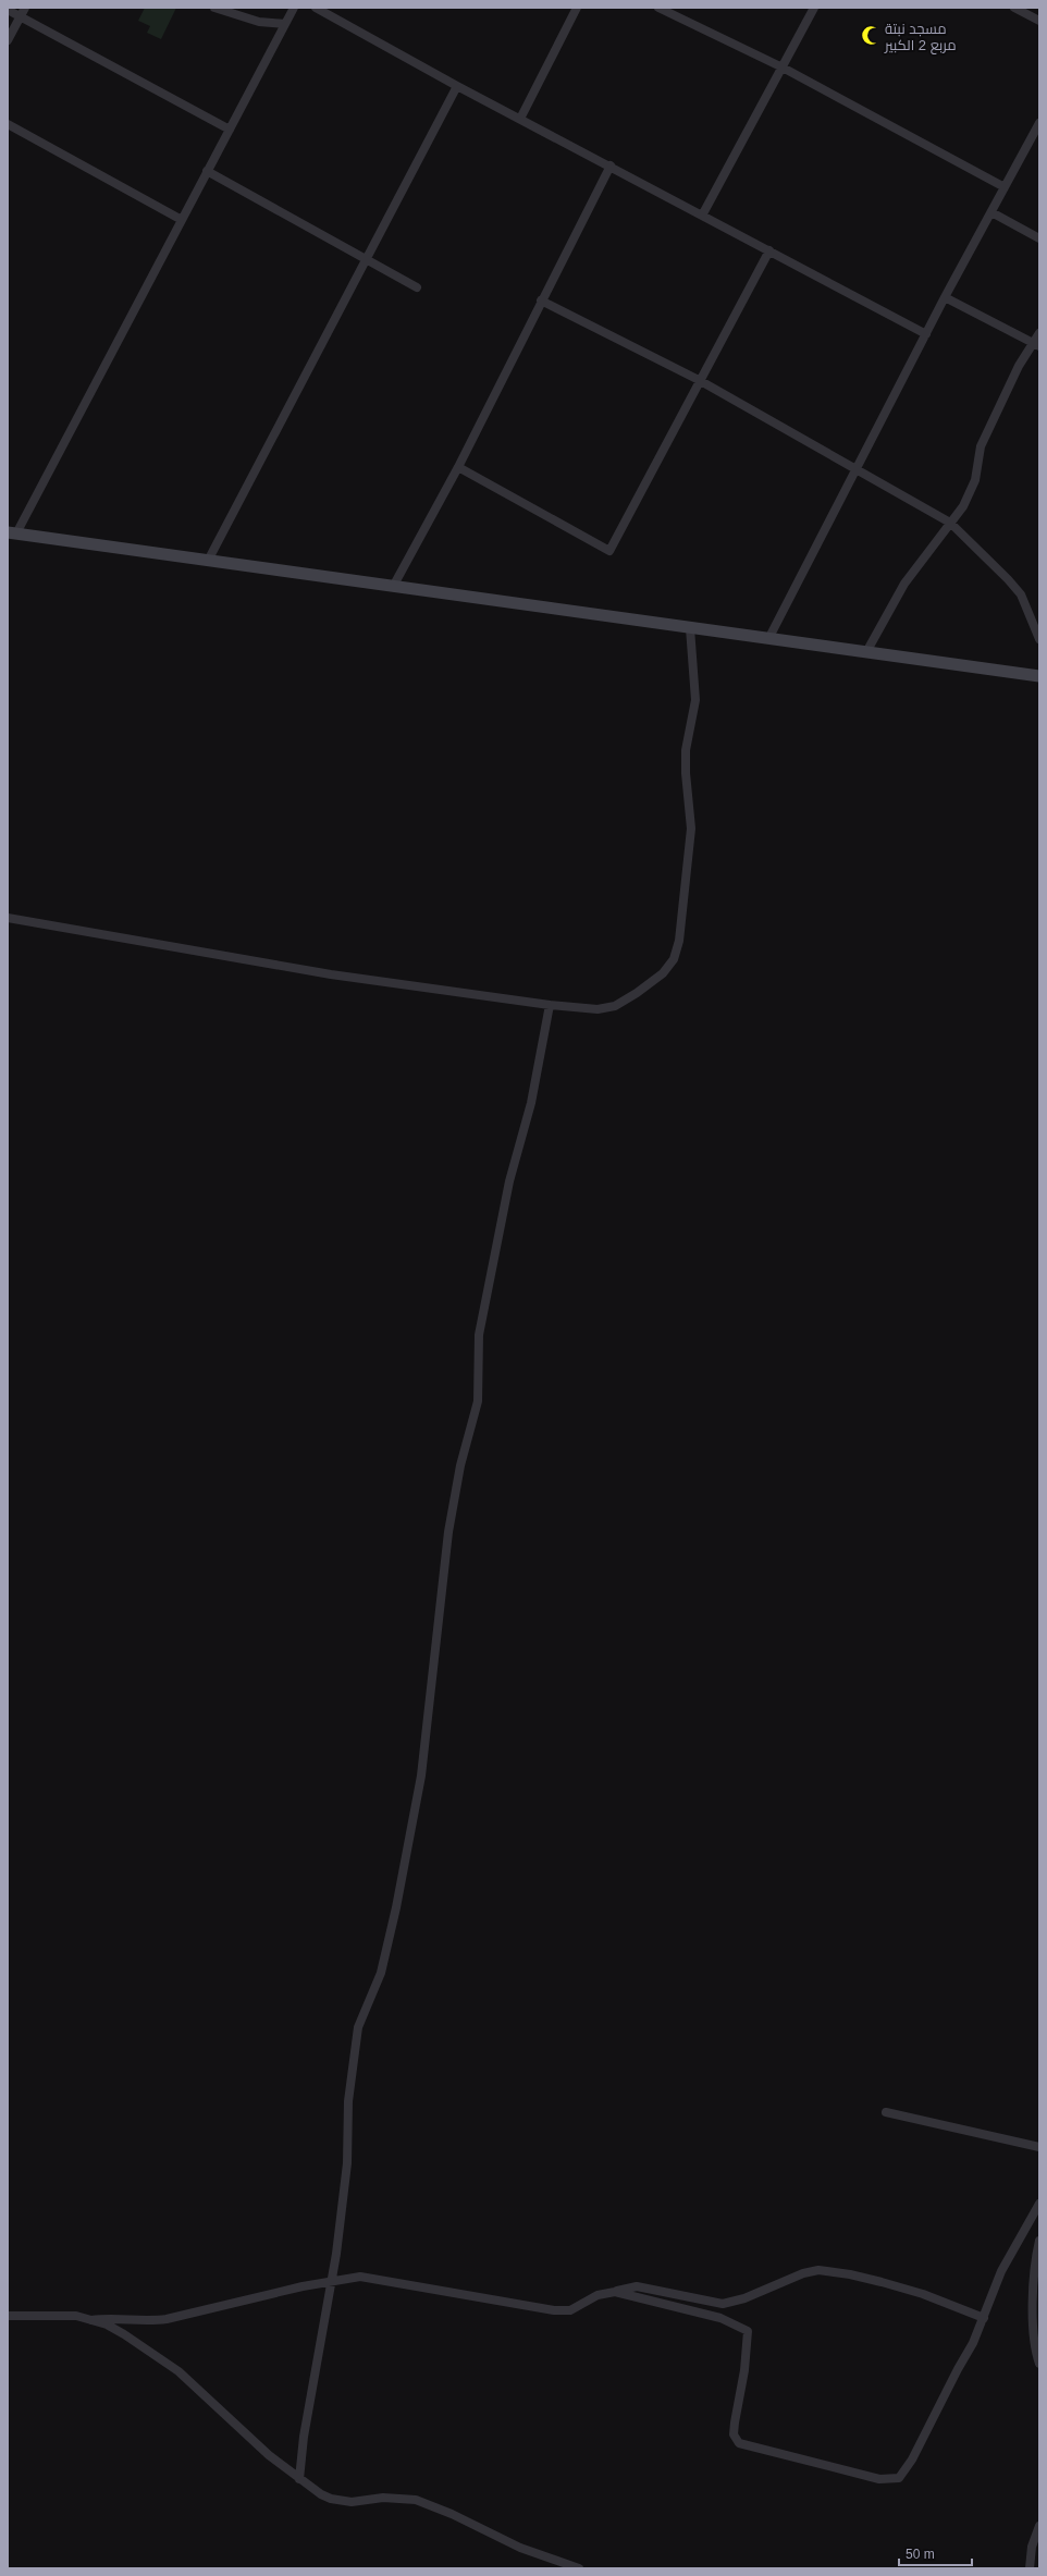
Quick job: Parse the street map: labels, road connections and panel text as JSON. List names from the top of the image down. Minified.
{"places":{"mosque":["مسجد نبتة مربع 2 الكبير"]},"scale_bar":"50 m"}
